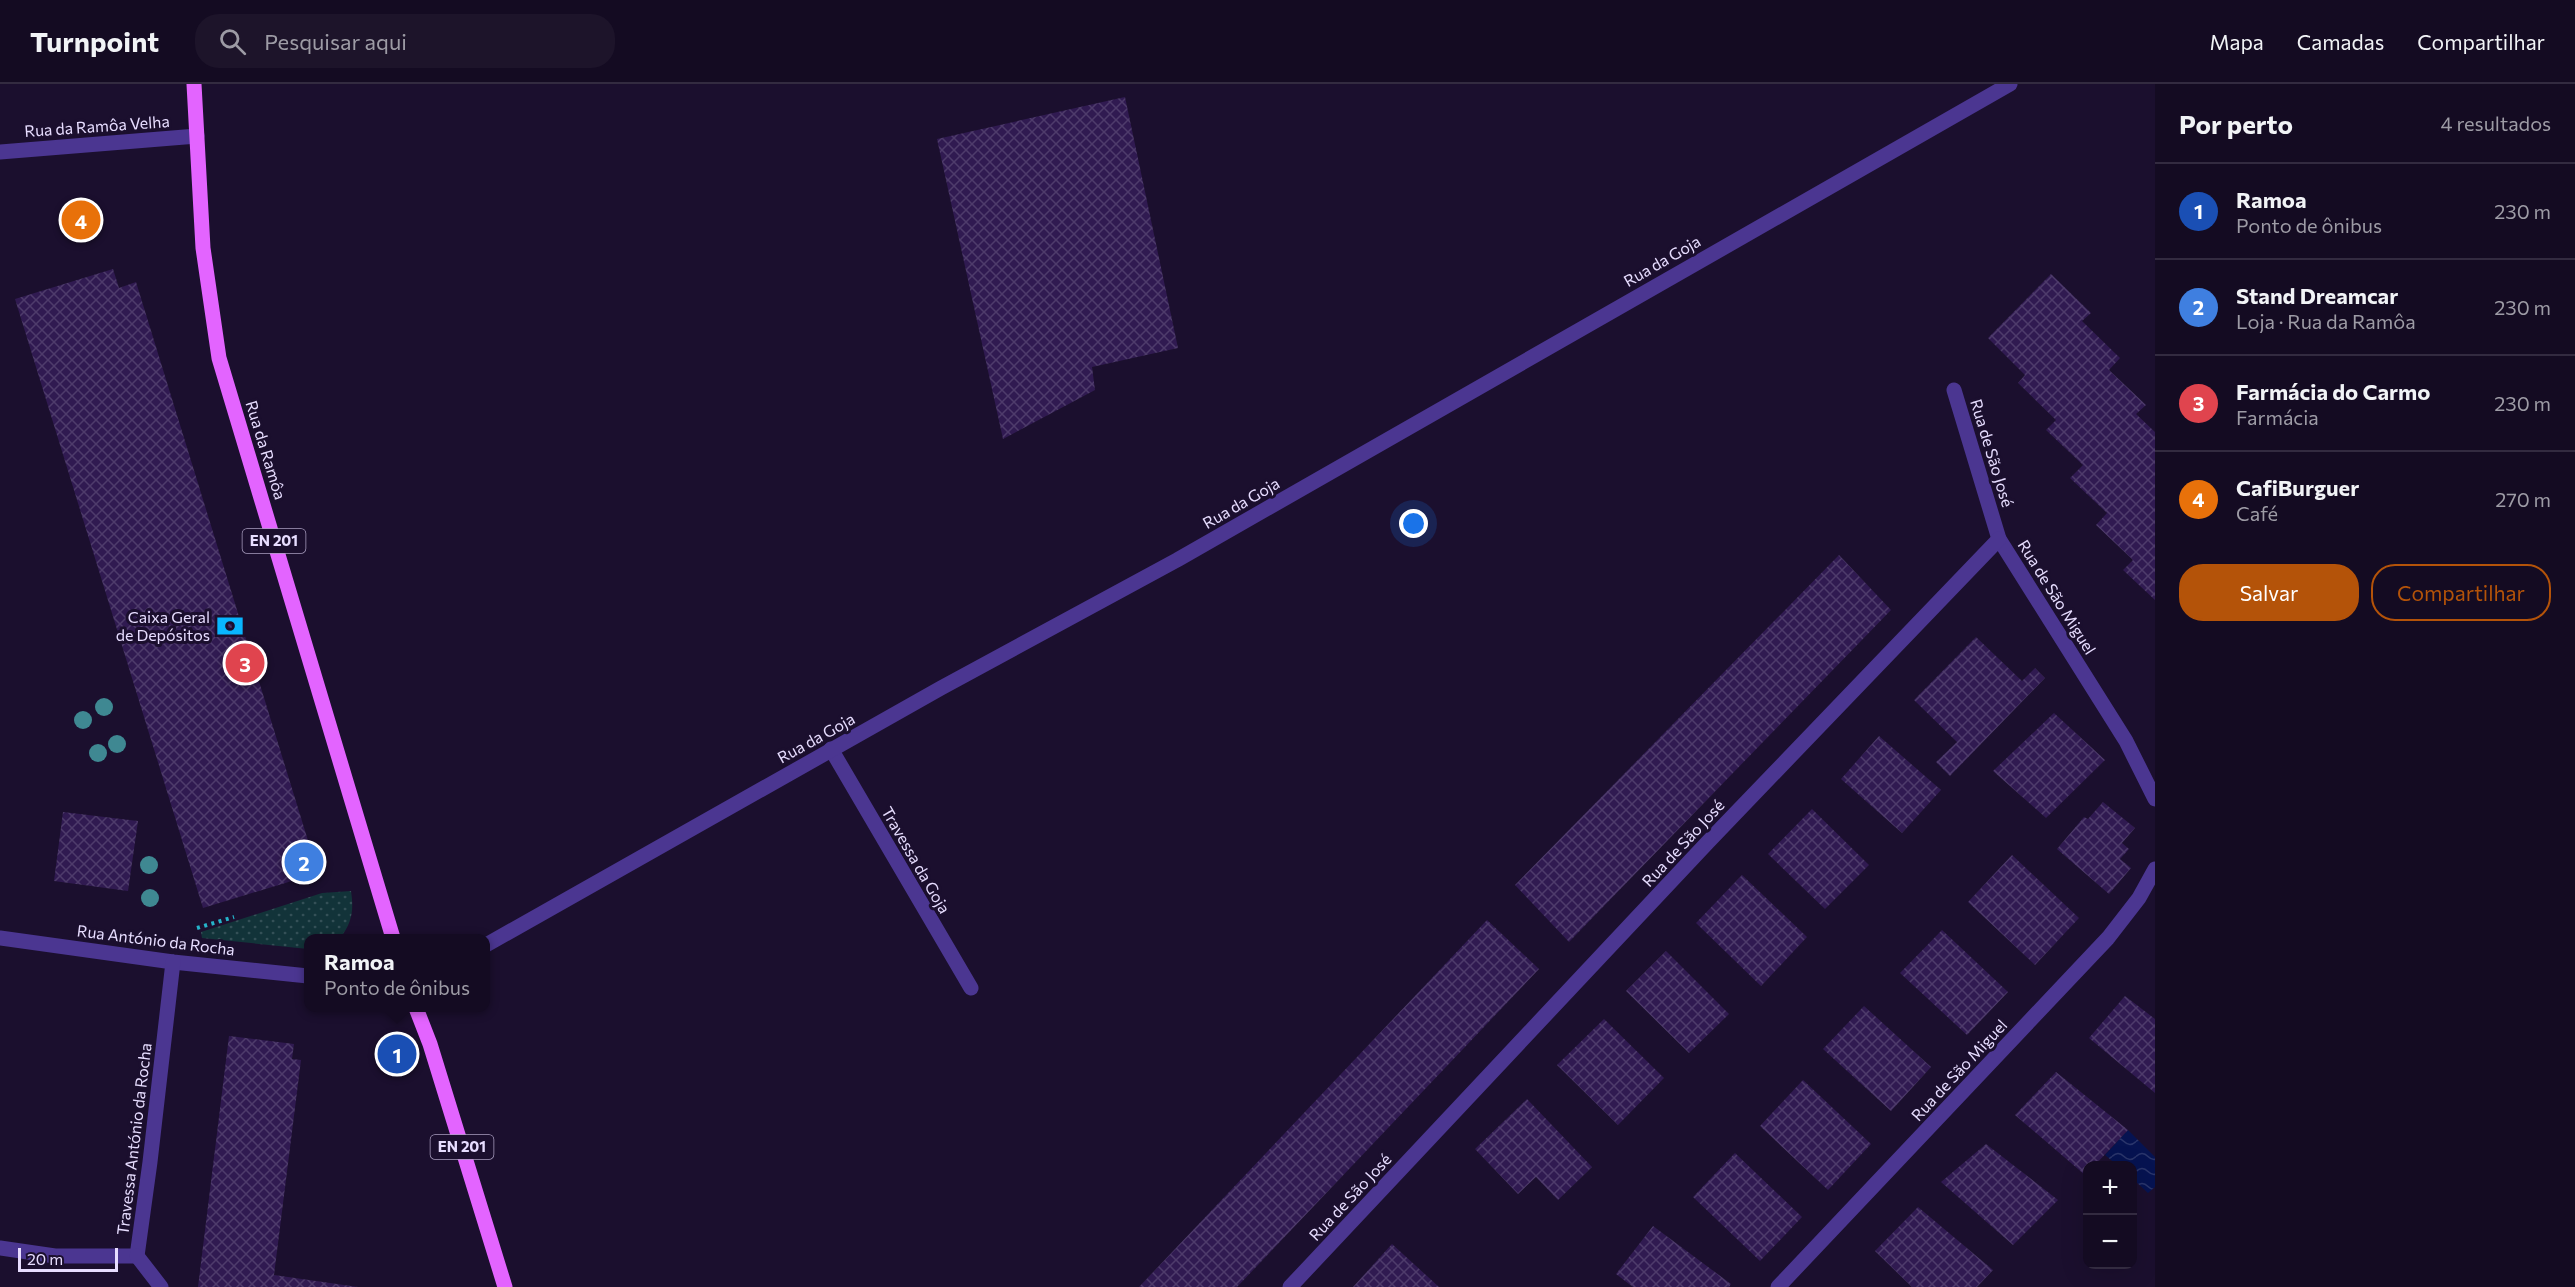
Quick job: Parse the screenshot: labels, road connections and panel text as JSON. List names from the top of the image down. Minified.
{"streets":{"main road":["Rua da Ramôa","EN 201"],"street":["Rua da Ramôa Velha","Rua da Goja","Rua de São José","Rua de São Miguel","Travessa da Goja","Rua António da Rocha","Travessa António da Rocha"]},"crossings":[["Rua da Ramôa Velha","Rua da Ramôa"],["Rua da Ramôa Velha","EN 201"],["Rua da Goja","Travessa da Goja"],["Rua da Ramôa","EN 201"],["Rua de São José","Rua de São Miguel"],["Rua António da Rocha","Travessa António da Rocha"]],"places":{"bank":["Caixa Geral de Depósitos"]},"scale_bar":"20 m","page":{"header":"Turnpoint","search":"Pesquisar aqui","nav":["Mapa","Camadas","Compartilhar"],"heading":["Por perto","4 resultados"],"list":[{"mark":"1","name":"Ramoa","note":"Ponto de ônibus","value":"230 m"},{"mark":"2","name":"Stand Dreamcar","note":"Loja · Rua da Ramôa","value":"230 m"},{"mark":"3","name":"Farmácia do Carmo","note":"Farmácia","value":"230 m"},{"mark":"4","name":"CafiBurguer","note":"Café","value":"270 m"}],"pins":["4","3","2","1"],"buttons":["Salvar","Compartilhar"],"popup":["Ramoa","Ponto de ônibus"],"map_buttons":["+","−"],"scale":"20 m"}}
